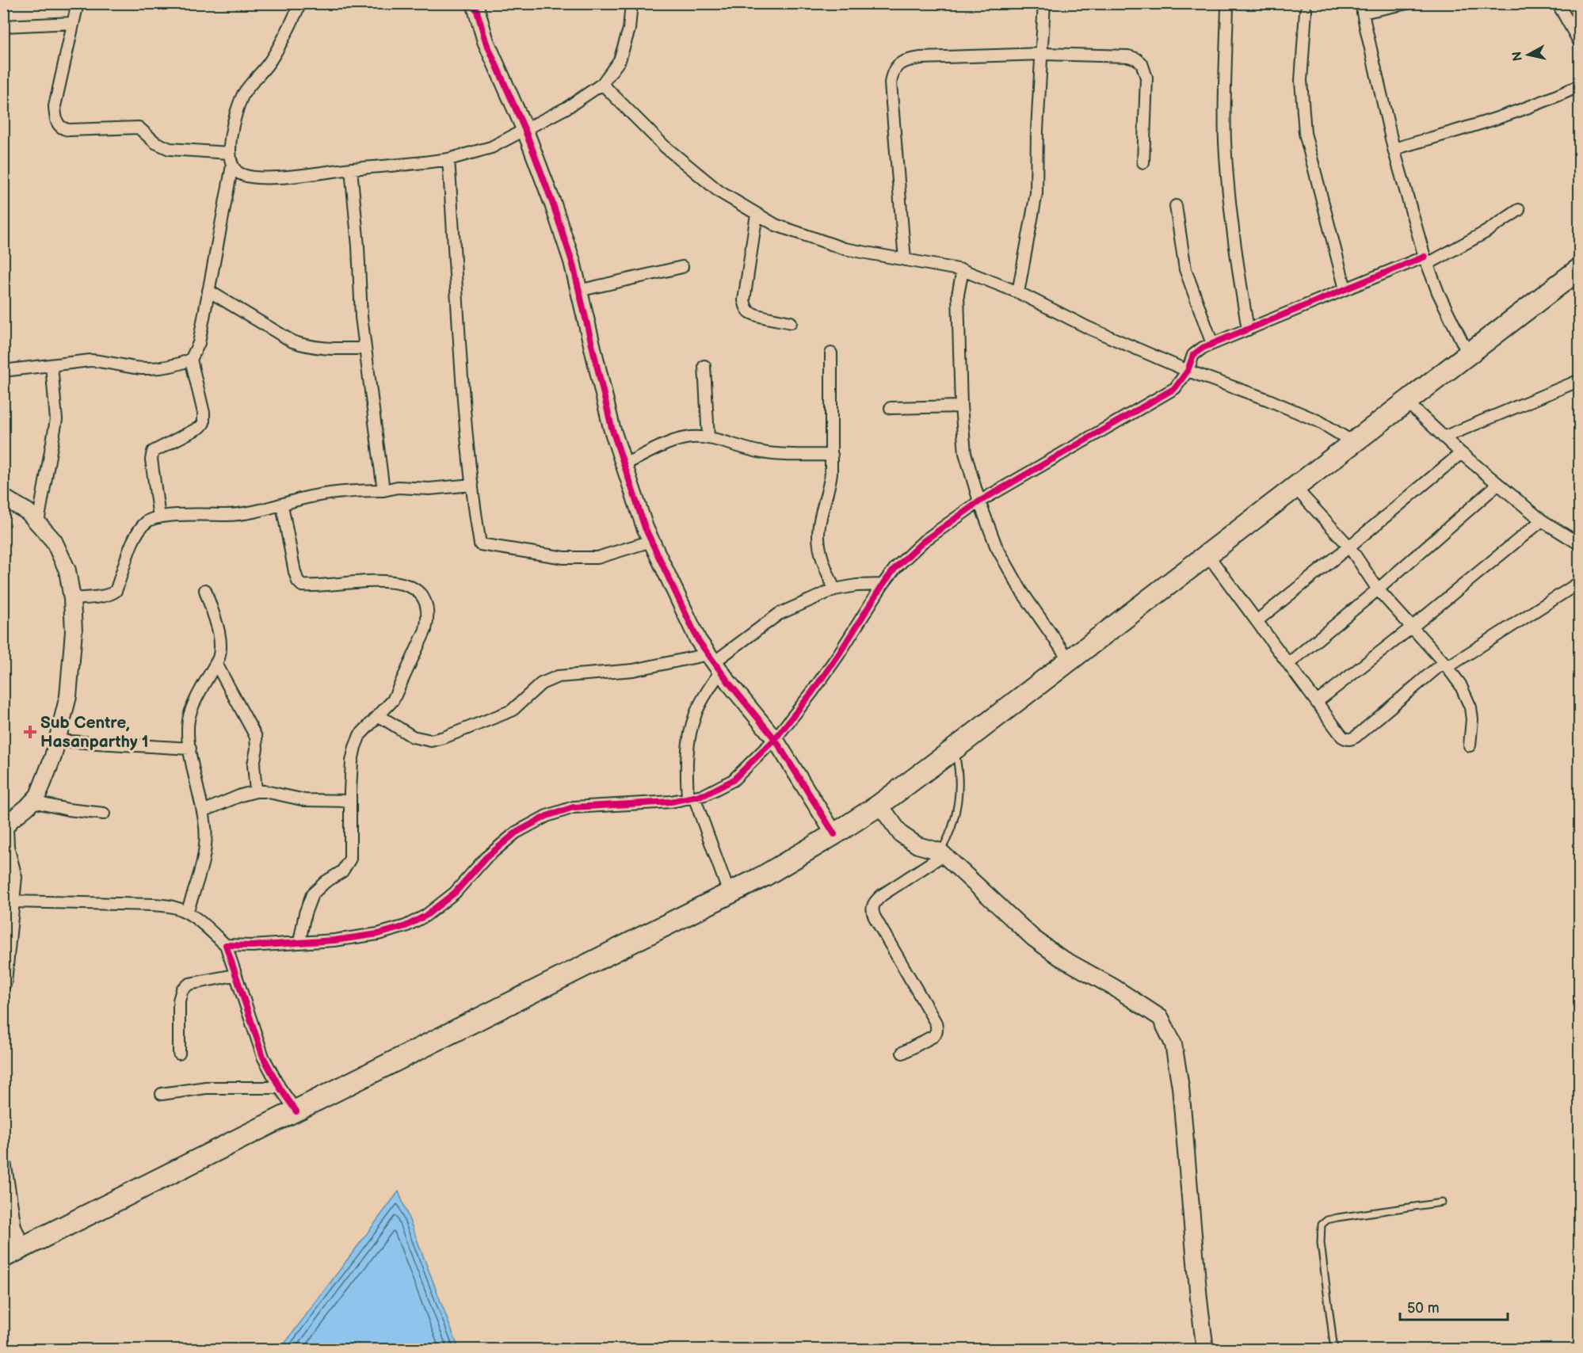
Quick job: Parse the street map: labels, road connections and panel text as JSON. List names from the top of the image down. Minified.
{"places":{"health":["Sub Centre, Hasanparthy 1"]},"scale_bar":"50 m","north":"left"}
